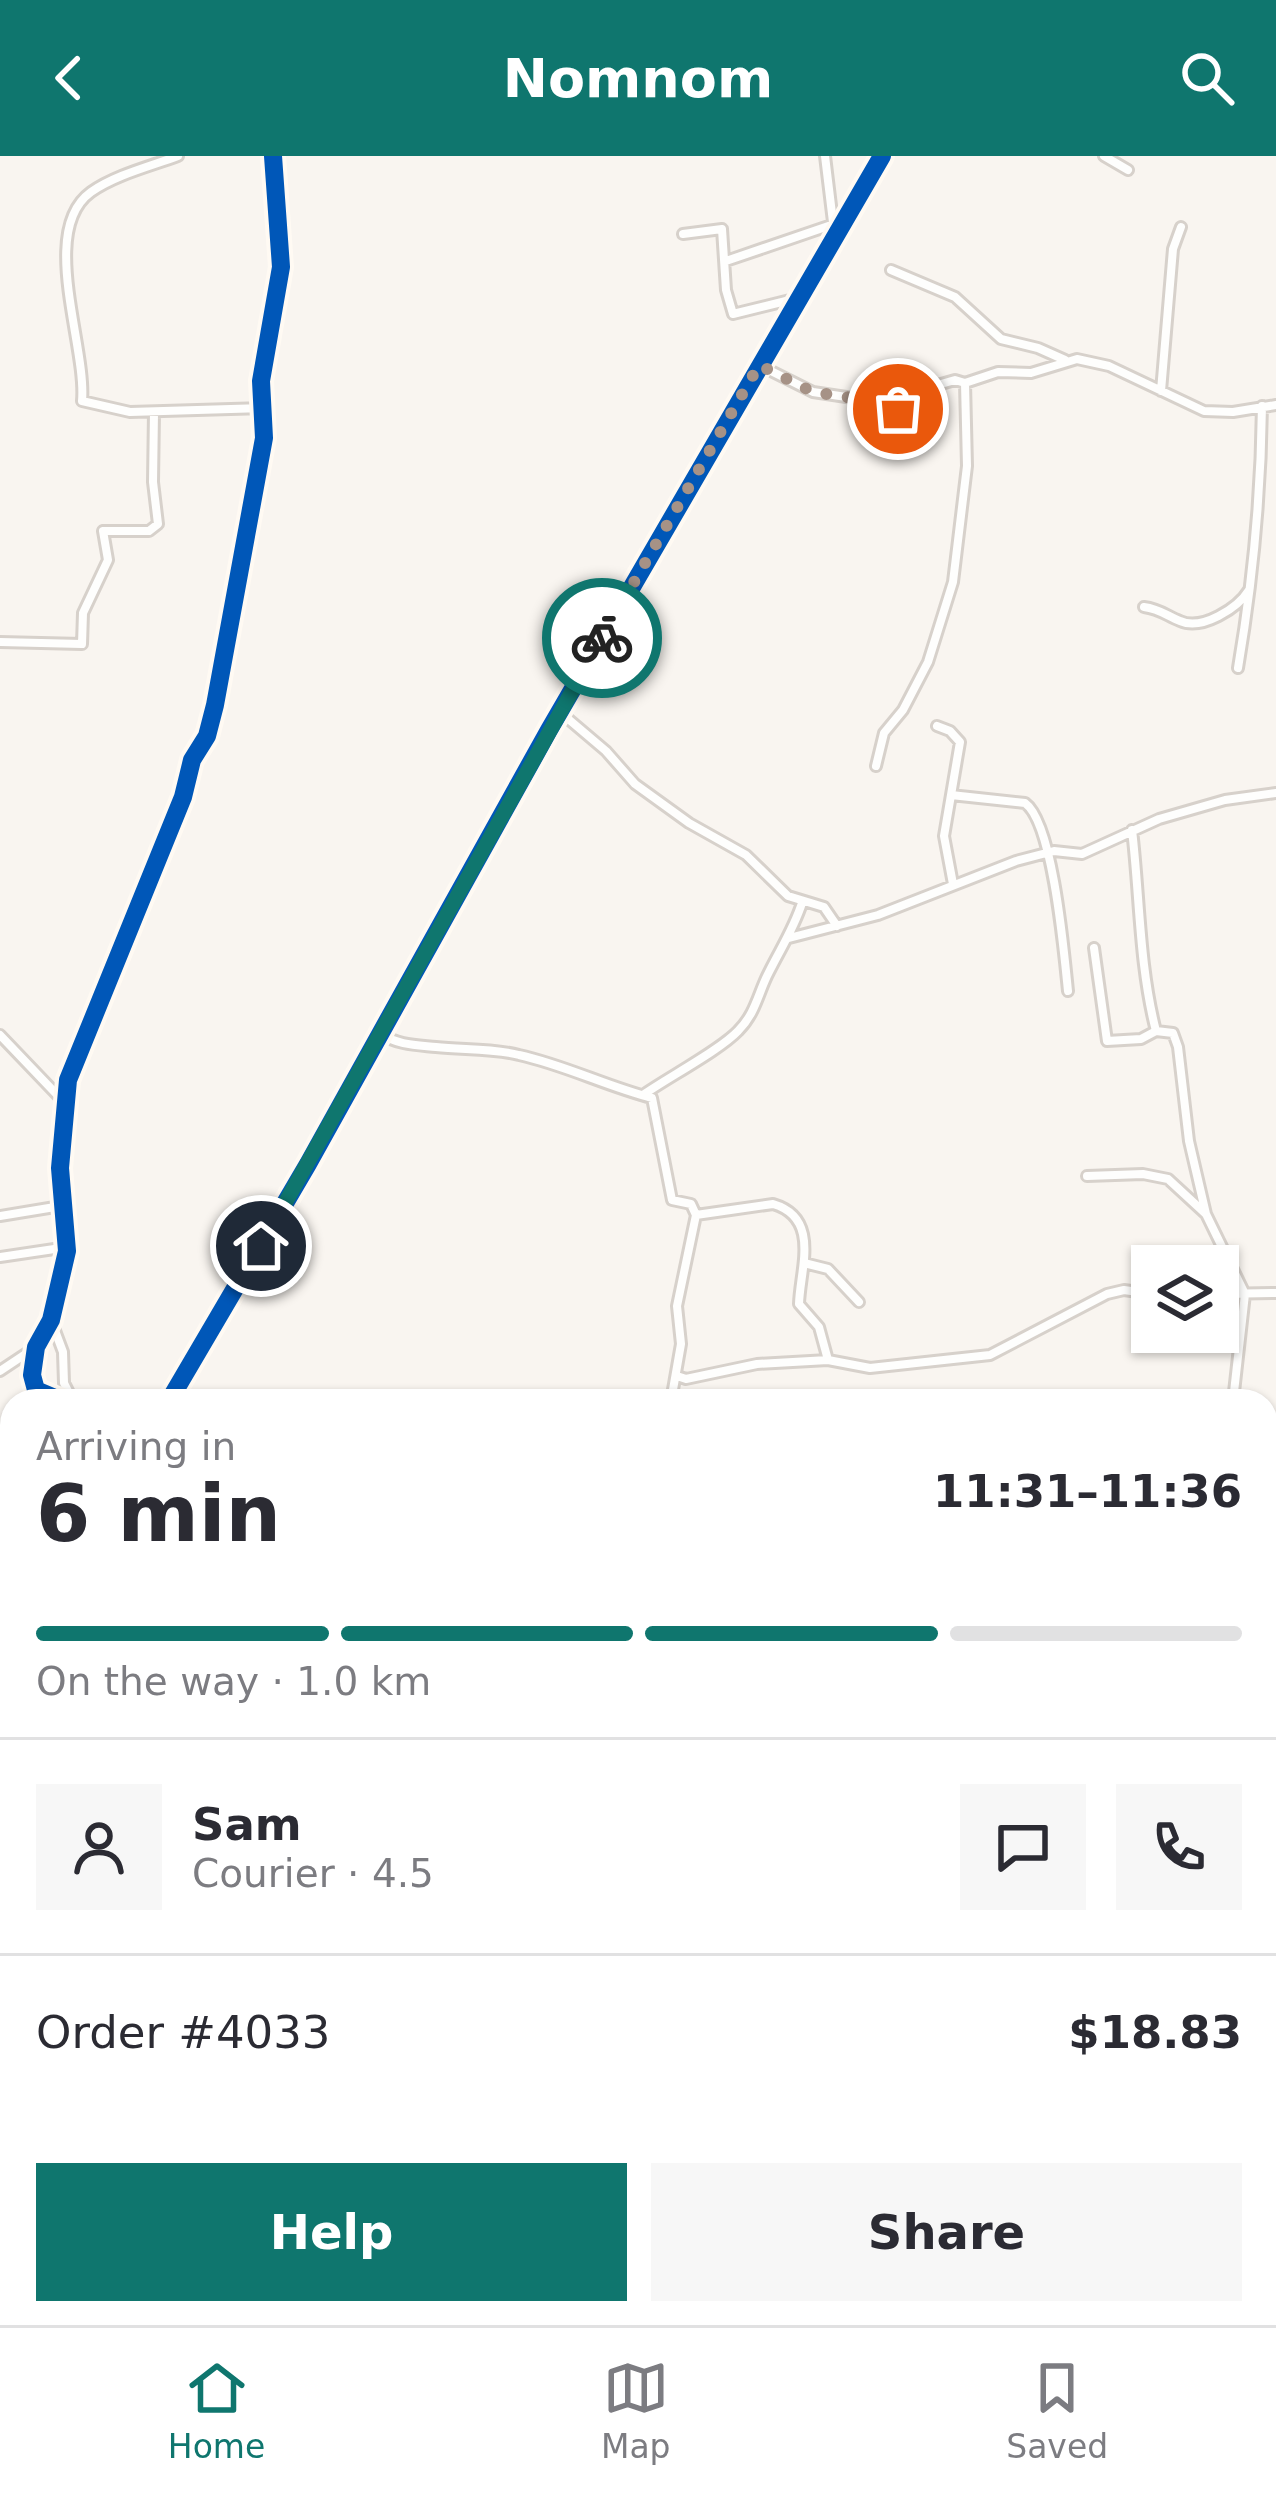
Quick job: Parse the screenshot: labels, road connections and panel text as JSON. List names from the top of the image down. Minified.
{"page":{"header":"Nomnom","heading":["6 min","Arriving in","11:31–11:36"],"panel":["Sam","Courier · 4.5","Order #4033","$18.83"],"bar":"On the way · 1.0 km","buttons":["Help","Share"],"tabs":["Home","Map","Saved"]}}
